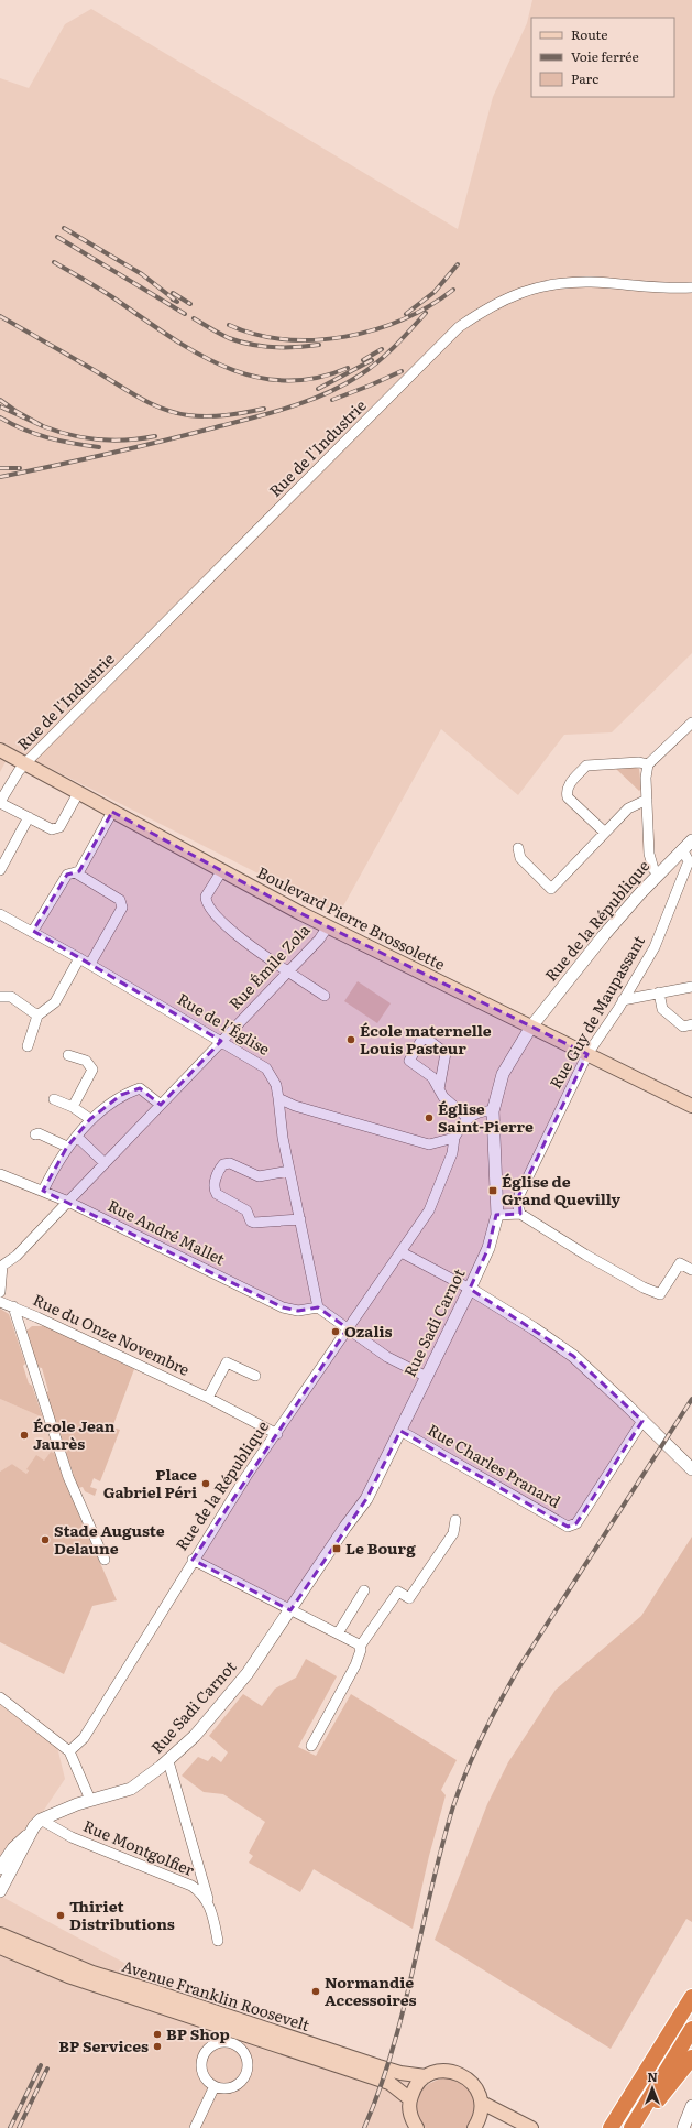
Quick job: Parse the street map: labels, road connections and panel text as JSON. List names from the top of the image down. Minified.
{"streets":{"main road":["Boulevard Pierre Brossolette","Avenue Franklin Roosevelt"],"street":["Rue de l'Industrie","Rue de la République","Rue Émile Zola","Rue Guy de Maupassant","Rue de l'Église","Rue André Mallet","Rue Sadi Carnot","Rue du Onze Novembre","Rue Charles Pranard","Rue Montgolfier"]},"crossings":[["Rue de l'Industrie","Boulevard Pierre Brossolette"],["Boulevard Pierre Brossolette","Rue de la République"],["Boulevard Pierre Brossolette","Rue Émile Zola"],["Boulevard Pierre Brossolette","Rue Guy de Maupassant"],["Boulevard Pierre Brossolette","Rue Sadi Carnot"],["Rue de la République","Rue Guy de Maupassant"],["Rue de la République","Rue Sadi Carnot"],["Rue de la République","Rue du Onze Novembre"],["Rue Émile Zola","Rue de l'Église"],["Rue Émile Zola","Rue André Mallet"],["Rue de l'Église","Rue André Mallet"],["Rue Sadi Carnot","Rue Charles Pranard"],["Rue Sadi Carnot","Rue Montgolfier"]],"places":{"other":["École maternelle Louis Pasteur","Église Saint-Pierre","Ozalis","École Jean Jaurès","Place Gabriel Péri","Stade Auguste Delaune","Thiriet Distributions","Normandie Accessoires","BP Shop","BP Services"],"transit":["Église de Grand Quevilly","Le Bourg"]},"legend":["Route","Voie ferrée","Parc"],"north":"top"}
